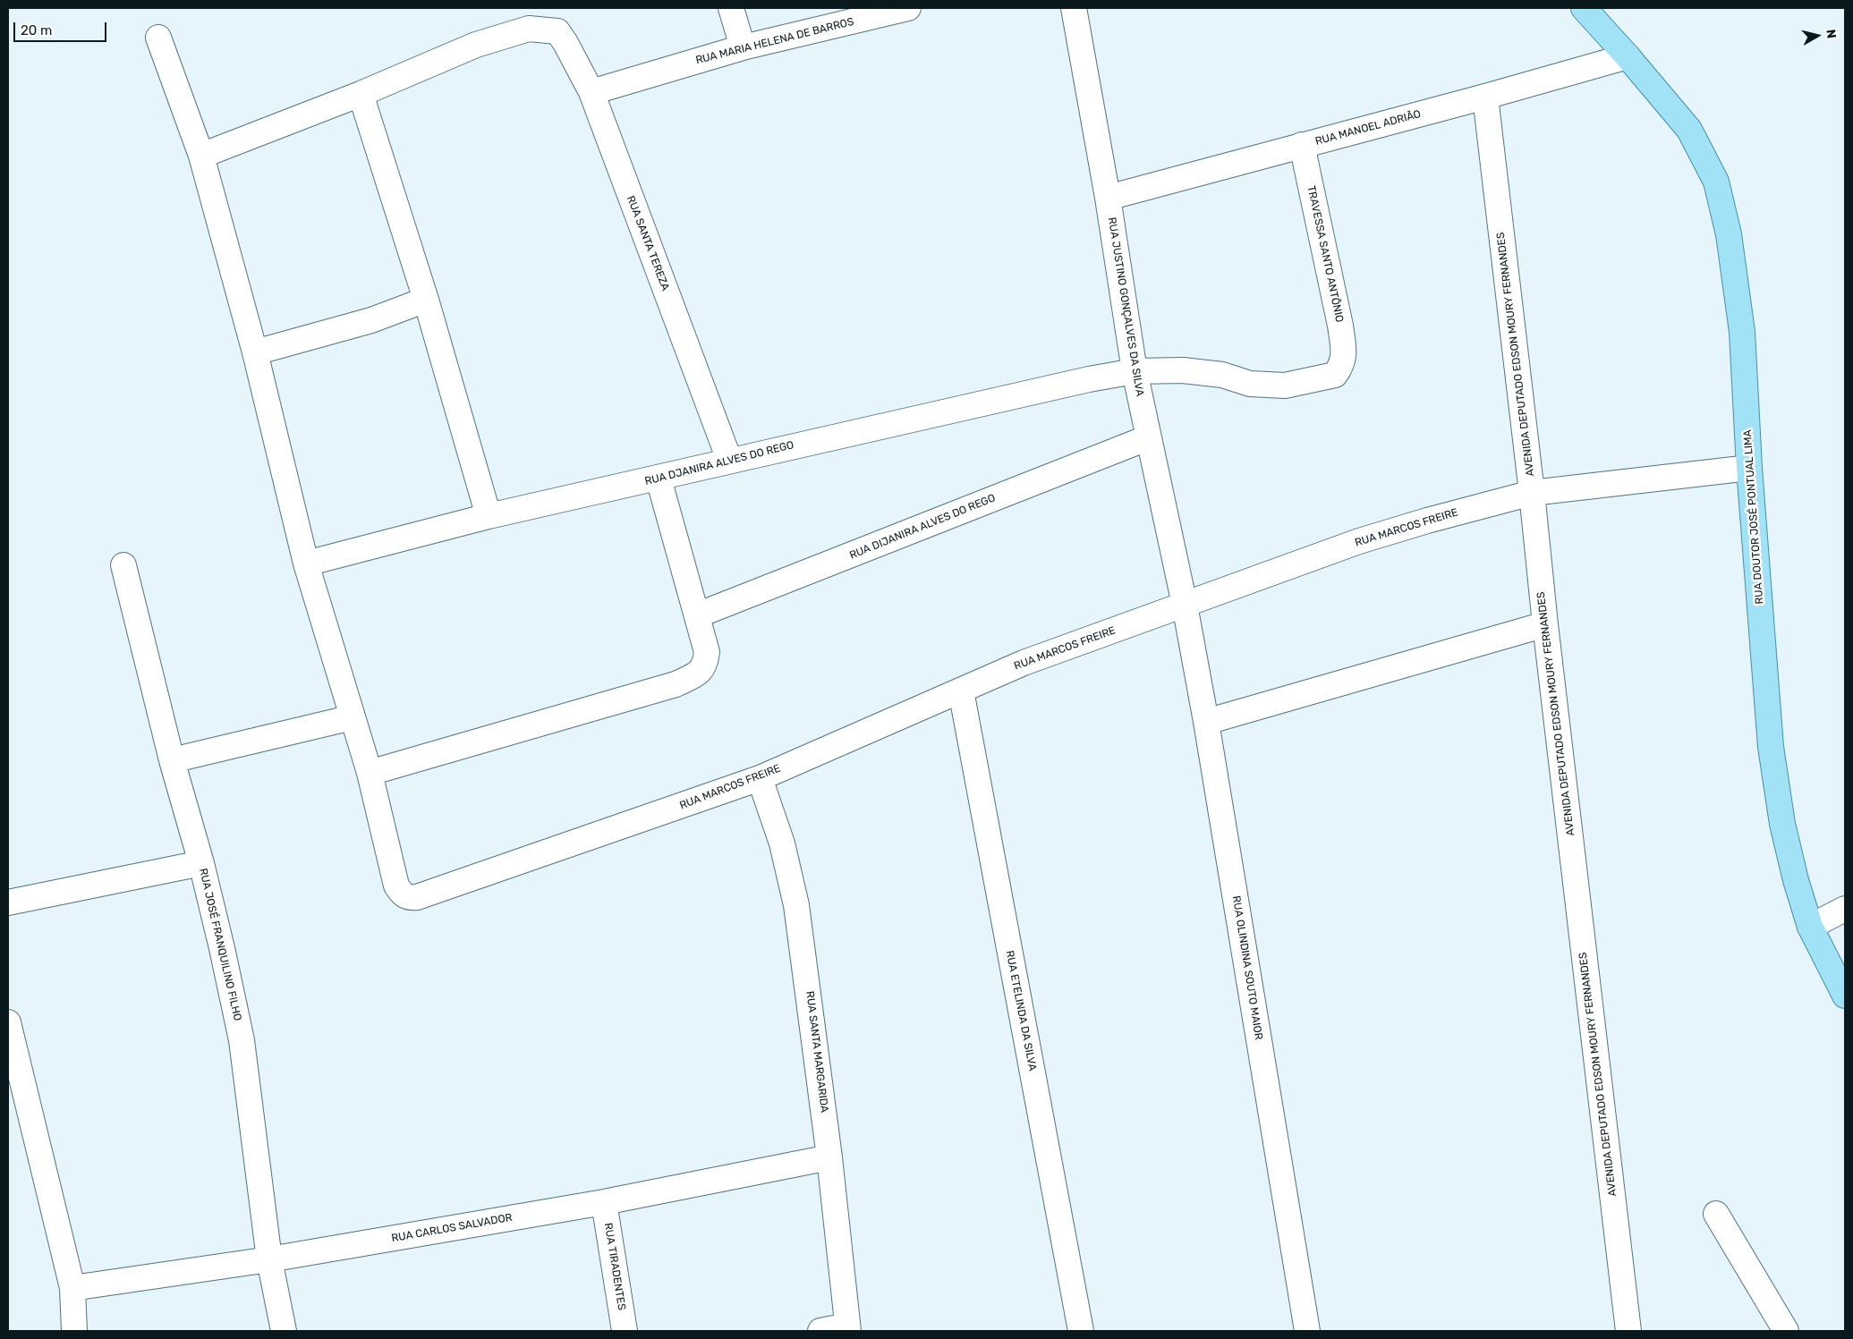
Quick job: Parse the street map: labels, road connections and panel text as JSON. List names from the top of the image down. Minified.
{"streets":{"main road":["RUA DOUTOR JOSÉ PONTUAL LIMA"],"street":["RUA MARIA HELENA DE BARROS","RUA MANOEL ADRIÃO","RUA SANTA TEREZA","TRAVESSA SANTO ANTÔNIO","RUA JUSTINO GONÇALVES DA SILVA","AVENIDA DEPUTADO EDSON MOURY FERNANDES","RUA DJANIRA ALVES DO REGO","RUA DIJANIRA ALVES DO REGO","RUA MARCOS FREIRE","RUA JOSÉ FRANQUILINO FILHO","RUA OLINDINA SOUTO MAIOR","RUA ETELINDA DA SILVA","RUA SANTA MARGARIDA","RUA CARLOS SALVADOR","RUA TIRADENTES"]},"crossings":[["RUA MARIA HELENA DE BARROS","RUA SANTA TEREZA"],["RUA MANOEL ADRIÃO","TRAVESSA SANTO ANTÔNIO"],["RUA MANOEL ADRIÃO","RUA JUSTINO GONÇALVES DA SILVA"],["RUA MANOEL ADRIÃO","AVENIDA DEPUTADO EDSON MOURY FERNANDES"],["RUA MANOEL ADRIÃO","RUA DOUTOR JOSÉ PONTUAL LIMA"],["RUA SANTA TEREZA","RUA DJANIRA ALVES DO REGO"],["TRAVESSA SANTO ANTÔNIO","RUA DJANIRA ALVES DO REGO"],["RUA JUSTINO GONÇALVES DA SILVA","RUA DJANIRA ALVES DO REGO"],["RUA JUSTINO GONÇALVES DA SILVA","RUA DIJANIRA ALVES DO REGO"],["RUA JUSTINO GONÇALVES DA SILVA","RUA MARCOS FREIRE"],["RUA JUSTINO GONÇALVES DA SILVA","RUA OLINDINA SOUTO MAIOR"],["AVENIDA DEPUTADO EDSON MOURY FERNANDES","RUA MARCOS FREIRE"],["RUA DOUTOR JOSÉ PONTUAL LIMA","RUA MARCOS FREIRE"],["RUA MARCOS FREIRE","RUA OLINDINA SOUTO MAIOR"],["RUA MARCOS FREIRE","RUA ETELINDA DA SILVA"],["RUA MARCOS FREIRE","RUA SANTA MARGARIDA"],["RUA JOSÉ FRANQUILINO FILHO","RUA CARLOS SALVADOR"],["RUA SANTA MARGARIDA","RUA CARLOS SALVADOR"],["RUA CARLOS SALVADOR","RUA TIRADENTES"]],"scale_bar":"20 m","north":"right"}
